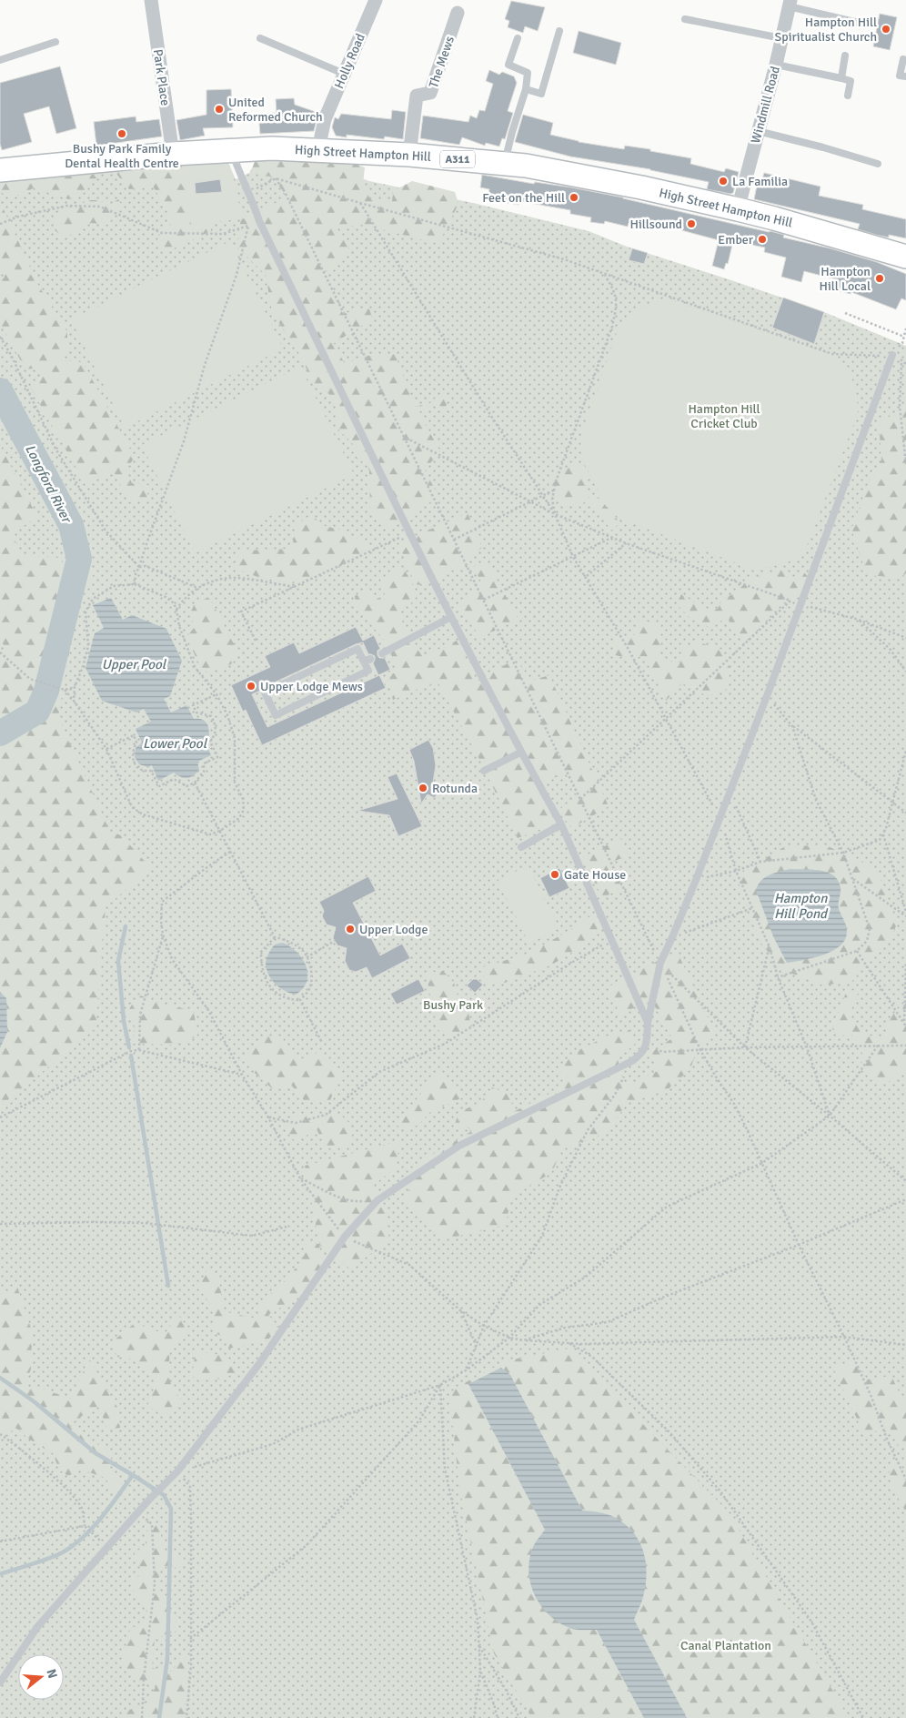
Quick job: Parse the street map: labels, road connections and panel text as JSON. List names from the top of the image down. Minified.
{"streets":{"main road":["High Street Hampton Hill","A311"],"street":["Holly Road","The Mews","Park Place","Windmill Road"]},"crossings":[["Holly Road","High Street Hampton Hill"],["The Mews","High Street Hampton Hill"],["Park Place","High Street Hampton Hill"],["Windmill Road","High Street Hampton Hill"]],"water":["Longford River","Upper Pool","Lower Pool","Hampton Hill Pond"],"parks":["Hampton Hill Cricket Club","Bushy Park","Canal Plantation"],"places":["Hampton Hill Spiritualist Church","United Reformed Church","Bushy Park Family Dental Health Centre","La Familia","Feet on the Hill","Hillsound","Ember","Hampton Hill Local","Upper Lodge Mews","Rotunda","Gate House","Upper Lodge"],"north":"right"}
